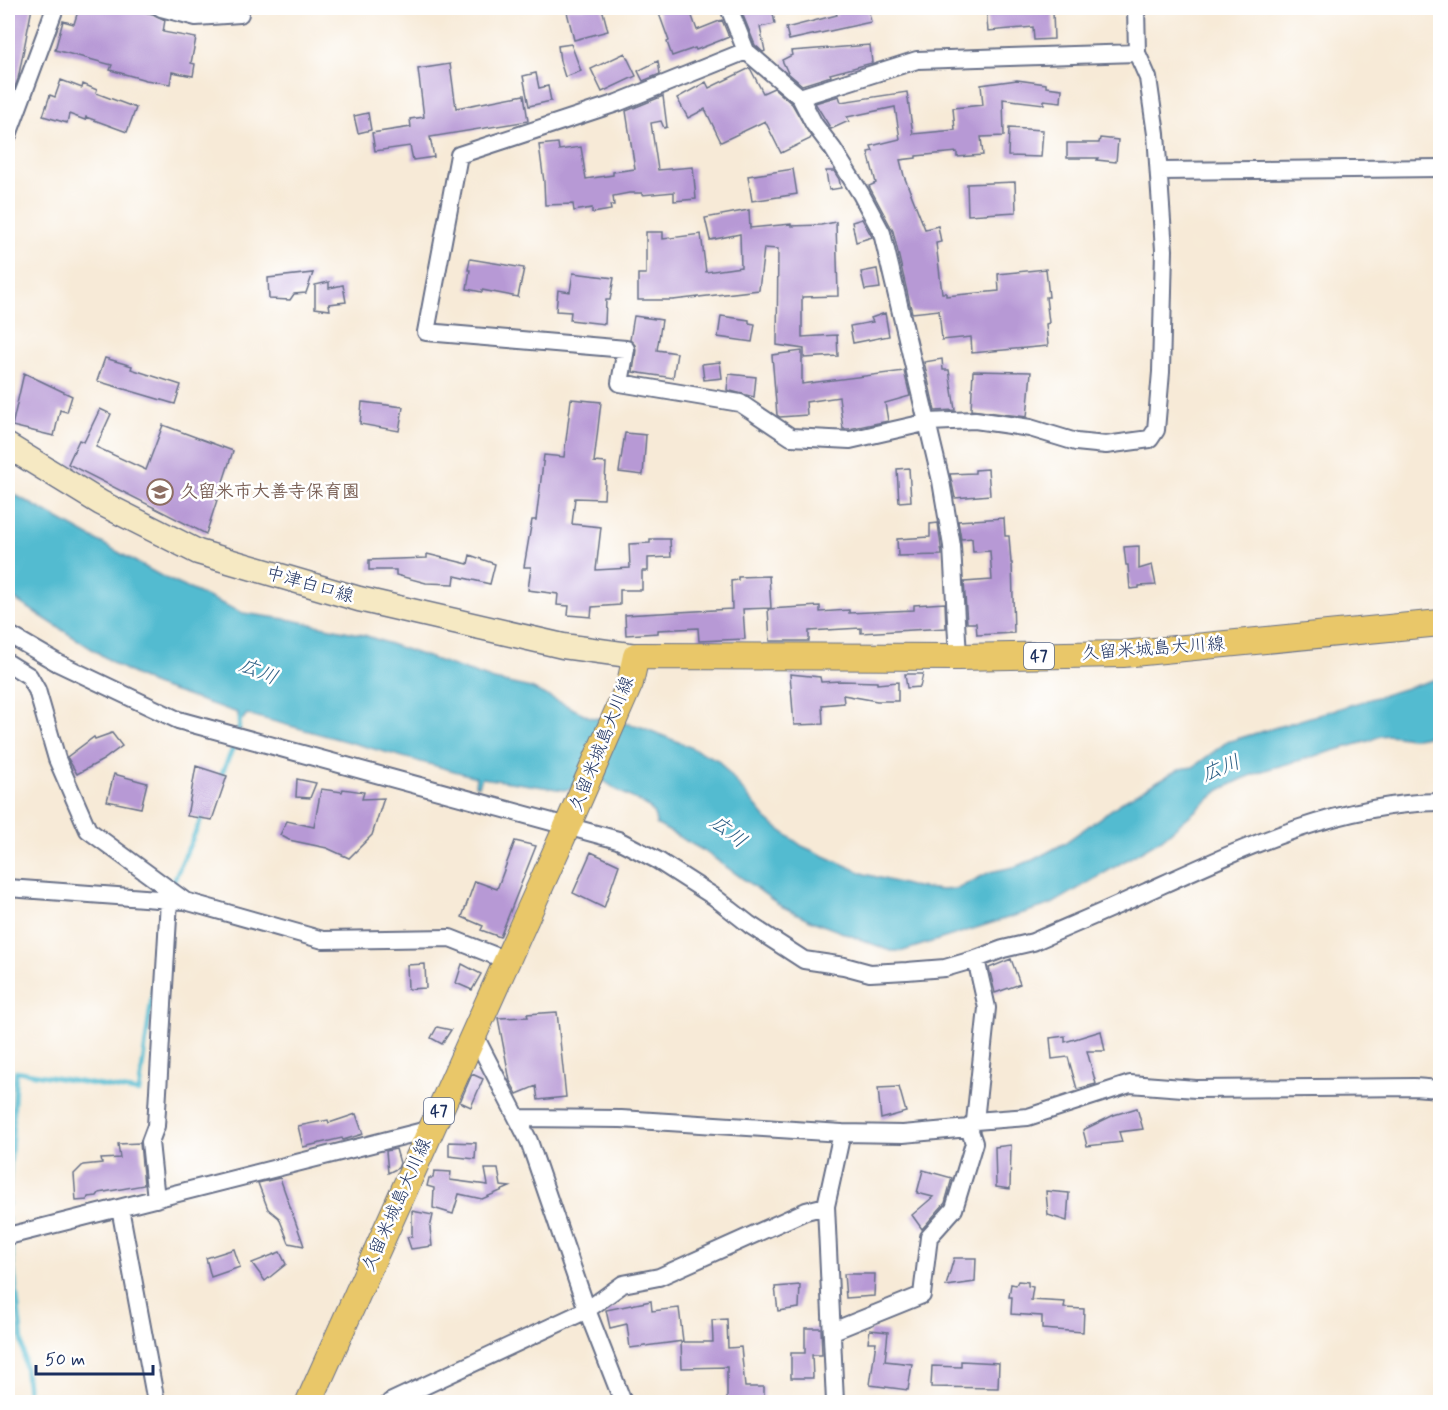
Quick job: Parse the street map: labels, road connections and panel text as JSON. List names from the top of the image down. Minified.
{"streets":{"main road":["中津白口線","久留米城島大川線","47"]},"crossings":[["中津白口線","久留米城島大川線"]],"water":["広川"],"places":{"school or university":["久留米市大善寺保育園"]},"scale_bar":"50 m"}
